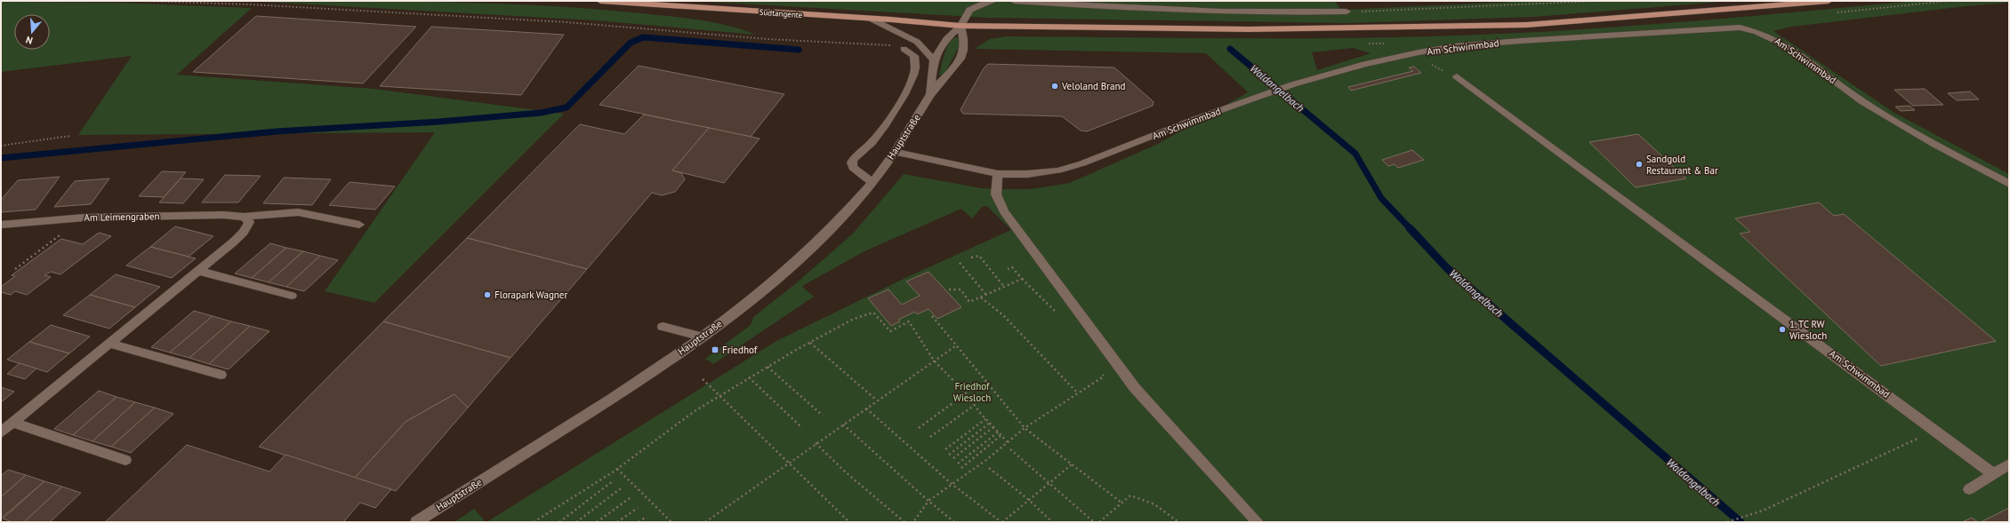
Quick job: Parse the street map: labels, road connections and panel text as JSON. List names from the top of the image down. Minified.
{"streets":{"main road":["Südtangente"],"street":["Am Schwimmbad","Hauptstraße","Am Leimengraben"]},"crossings":[["Südtangente","Hauptstraße"],["Am Schwimmbad","Hauptstraße"]],"water":["Waldangelbach"],"parks":["Friedhof Wiesloch"],"places":{"other":["Veloland Brand","Sandgold Restaurant & Bar","Florapark Wagner","1. TC RW Wiesloch"],"transit":["Friedhof"]},"north":"bottom"}
